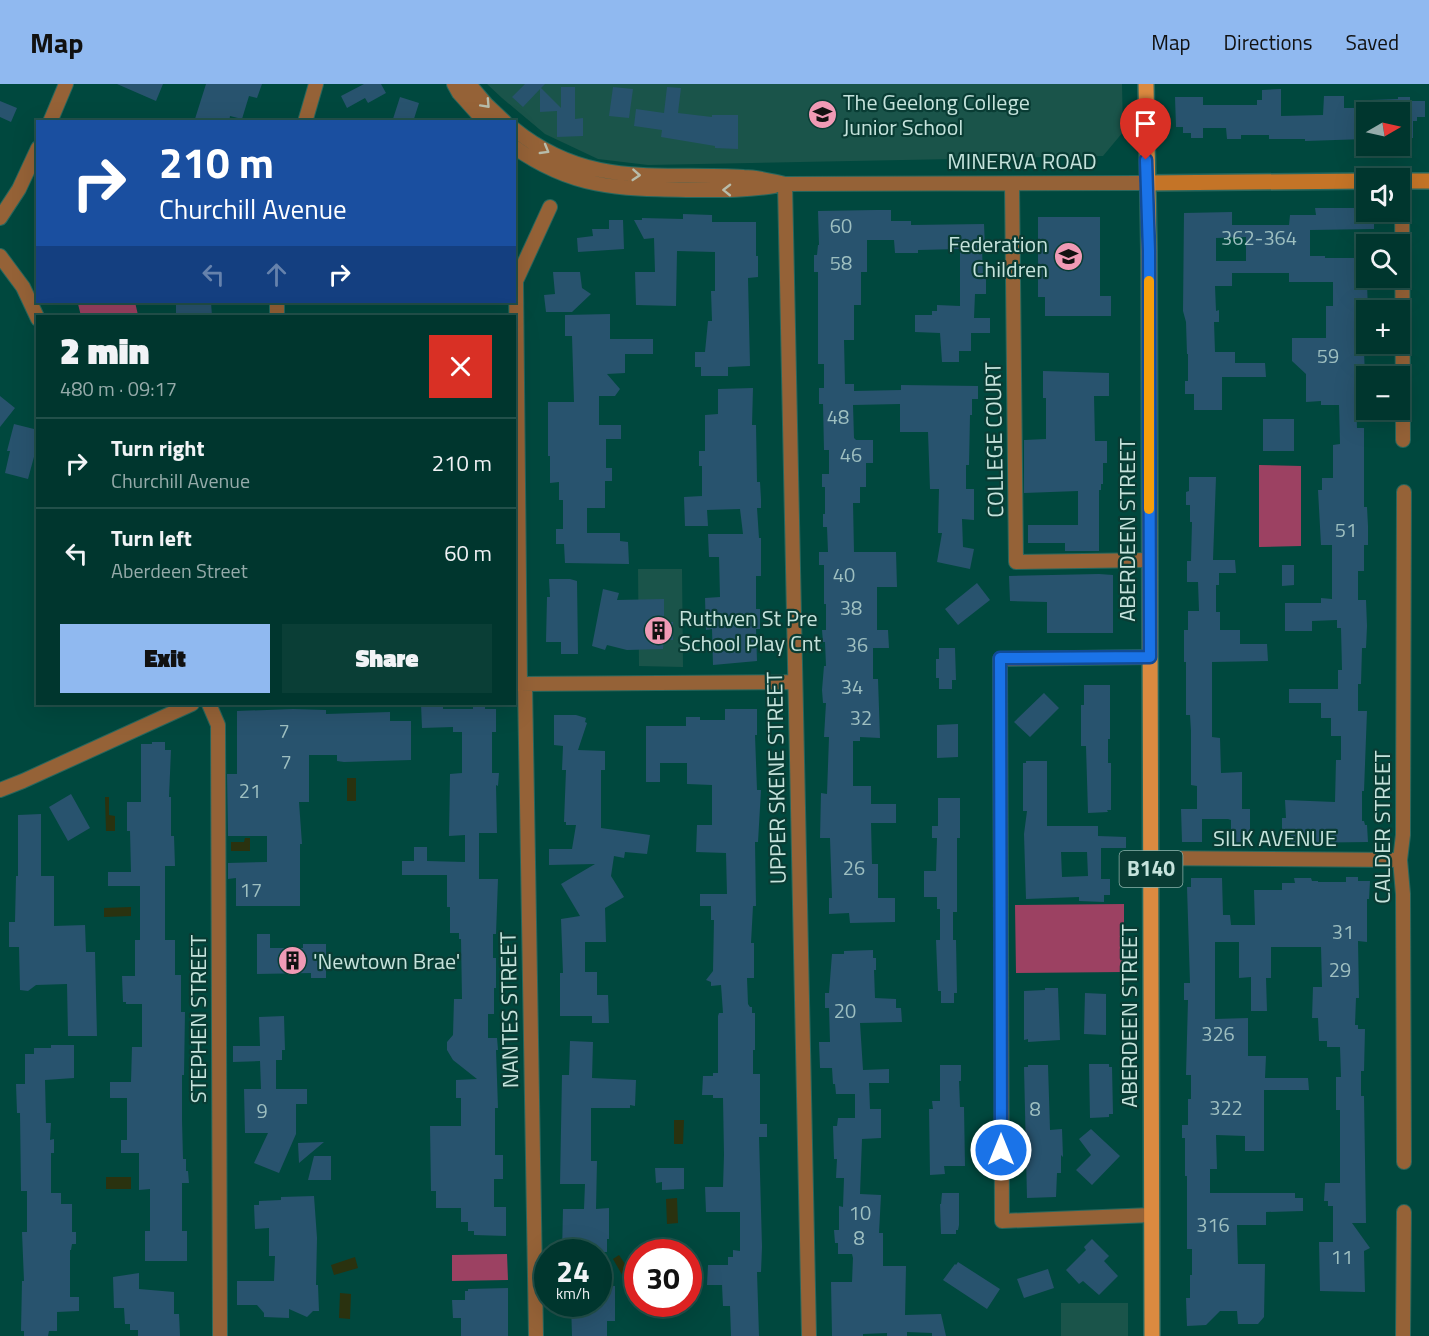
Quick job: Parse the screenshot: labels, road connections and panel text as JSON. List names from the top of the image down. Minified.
{"streets":{"main road":["ABERDEEN STREET","B140"],"street":["MINERVA ROAD","COLLEGE COURT","UPPER SKENE STREET","CALDER STREET","SILK AVENUE","NANTES STREET","STEPHEN STREET"]},"crossings":[["MINERVA ROAD","COLLEGE COURT"],["MINERVA ROAD","ABERDEEN STREET"],["MINERVA ROAD","UPPER SKENE STREET"],["COLLEGE COURT","ABERDEEN STREET"],["ABERDEEN STREET","SILK AVENUE"],["CALDER STREET","SILK AVENUE"]],"places":{"school or university":["The Geelong College Junior School","Federation Children"],"building":["Ruthven St Pre School Play Cnt","'Newtown Brae'"]},"house_numbers":["60","362-364","58","59","48","46","51","40","38","36","34","32","7","7","21","26","17","31","29","20","326","322","8","9","10","316","8","11"],"north":"right","page":{"header":"Map","nav":["Map","Directions","Saved"],"map_buttons":["+","−"],"turn":["210 m","Churchill Avenue"],"heading":["2 min","480 m · 09:17"],"list":[{"name":"Turn right","note":"Churchill Avenue","value":"210 m"},{"name":"Turn left","note":"Aberdeen Street","value":"60 m"}],"buttons":["Exit","Share"],"speed":"24 km/h","limit":"30"}}
